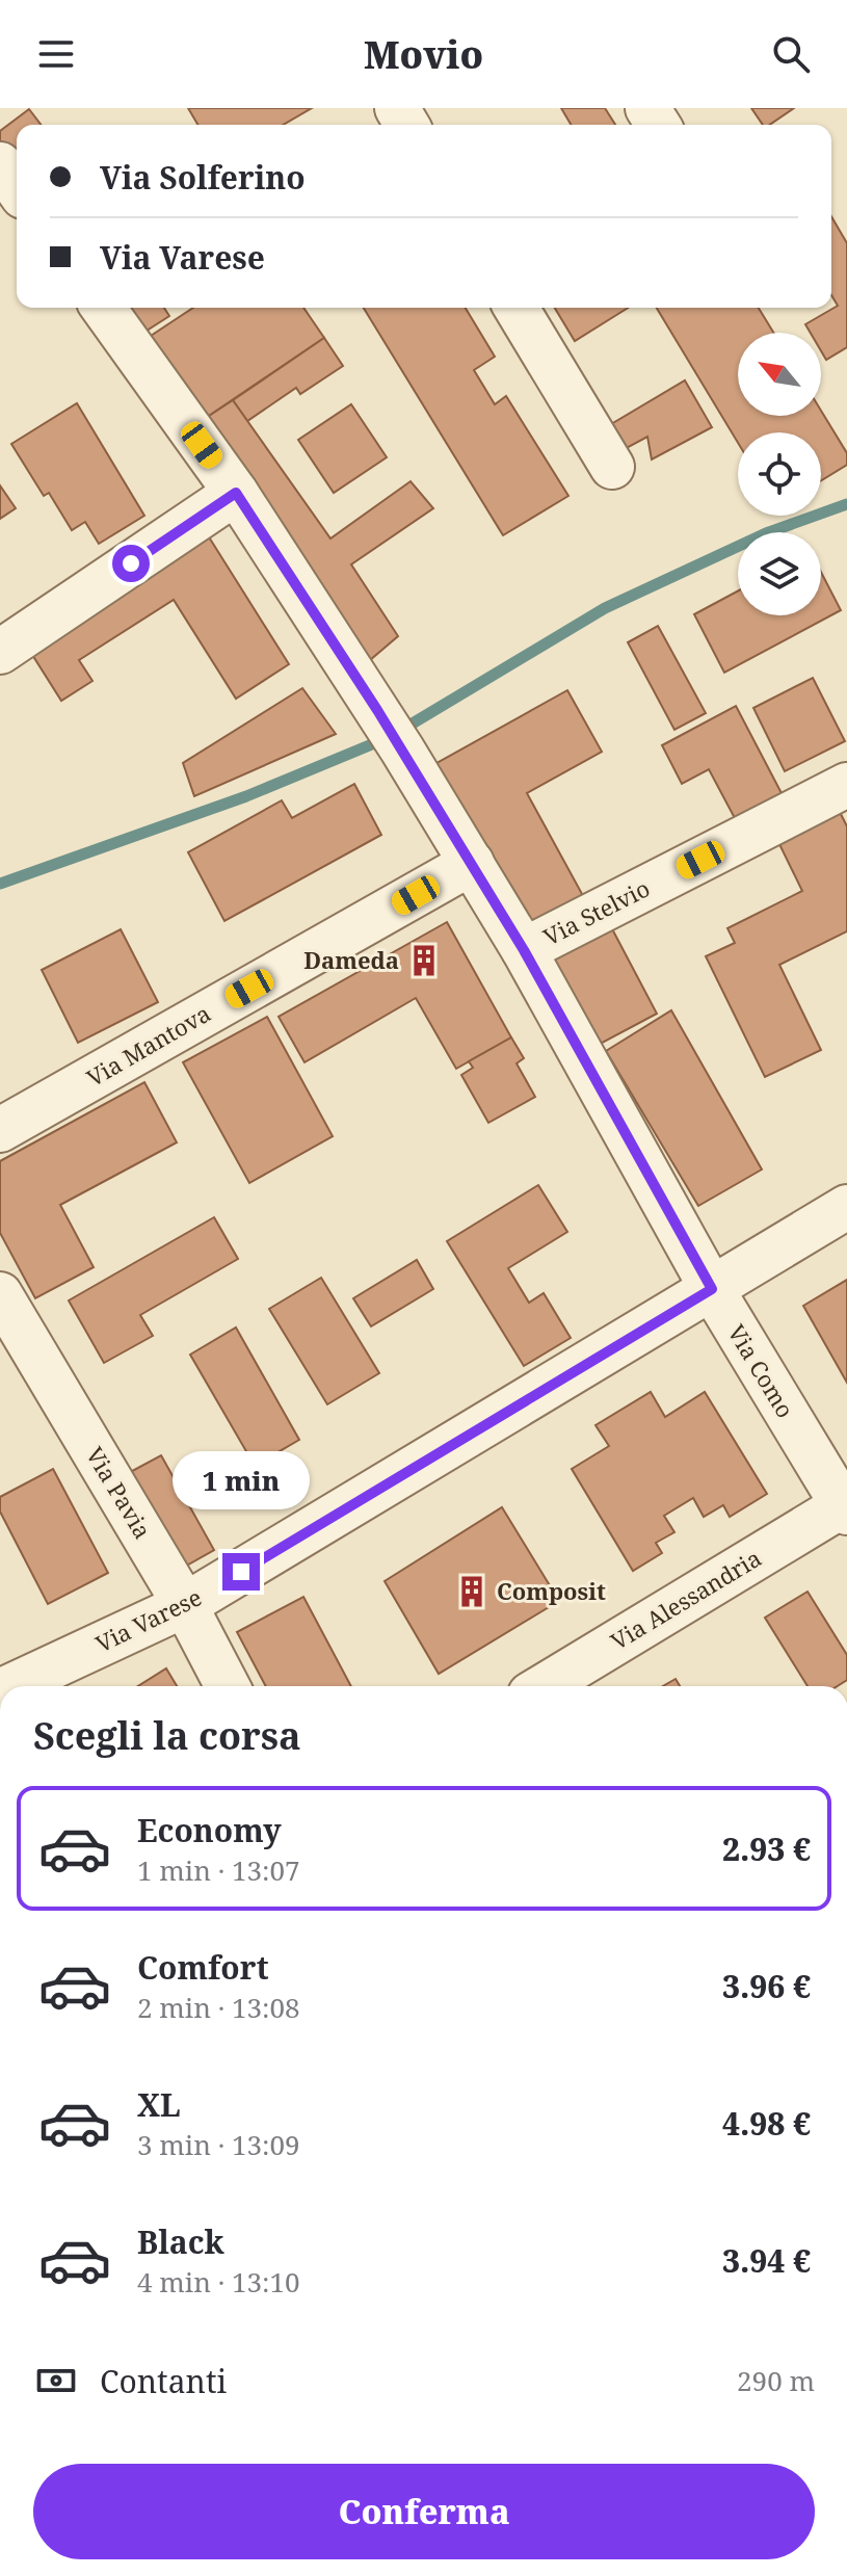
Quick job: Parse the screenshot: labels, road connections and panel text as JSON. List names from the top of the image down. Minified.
{"streets":{"street":["Via Stelvio","Via Mantova","Via Como","Via Pavia","Via Alessandria","Via Varese"]},"crossings":[["Via Stelvio","Via Como"],["Via Mantova","Via Como"],["Via Como","Via Alessandria"],["Via Como","Via Varese"],["Via Pavia","Via Varese"]],"places":{"building":["Dameda","Composit"]},"north":"top left","page":{"header":"Movio","banner":["Via Solferino","Via Varese"],"bubble":"1 min","heading":"Scegli la corsa","list":[{"name":"Economy","note":"1 min · 13:07","value":"2.93 €"},{"name":"Comfort","note":"2 min · 13:08","value":"3.96 €"},{"name":"XL","note":"3 min · 13:09","value":"4.98 €"},{"name":"Black","note":"4 min · 13:10","value":"3.94 €"}],"pay":["Contanti","290 m"],"buttons":"Conferma"}}
